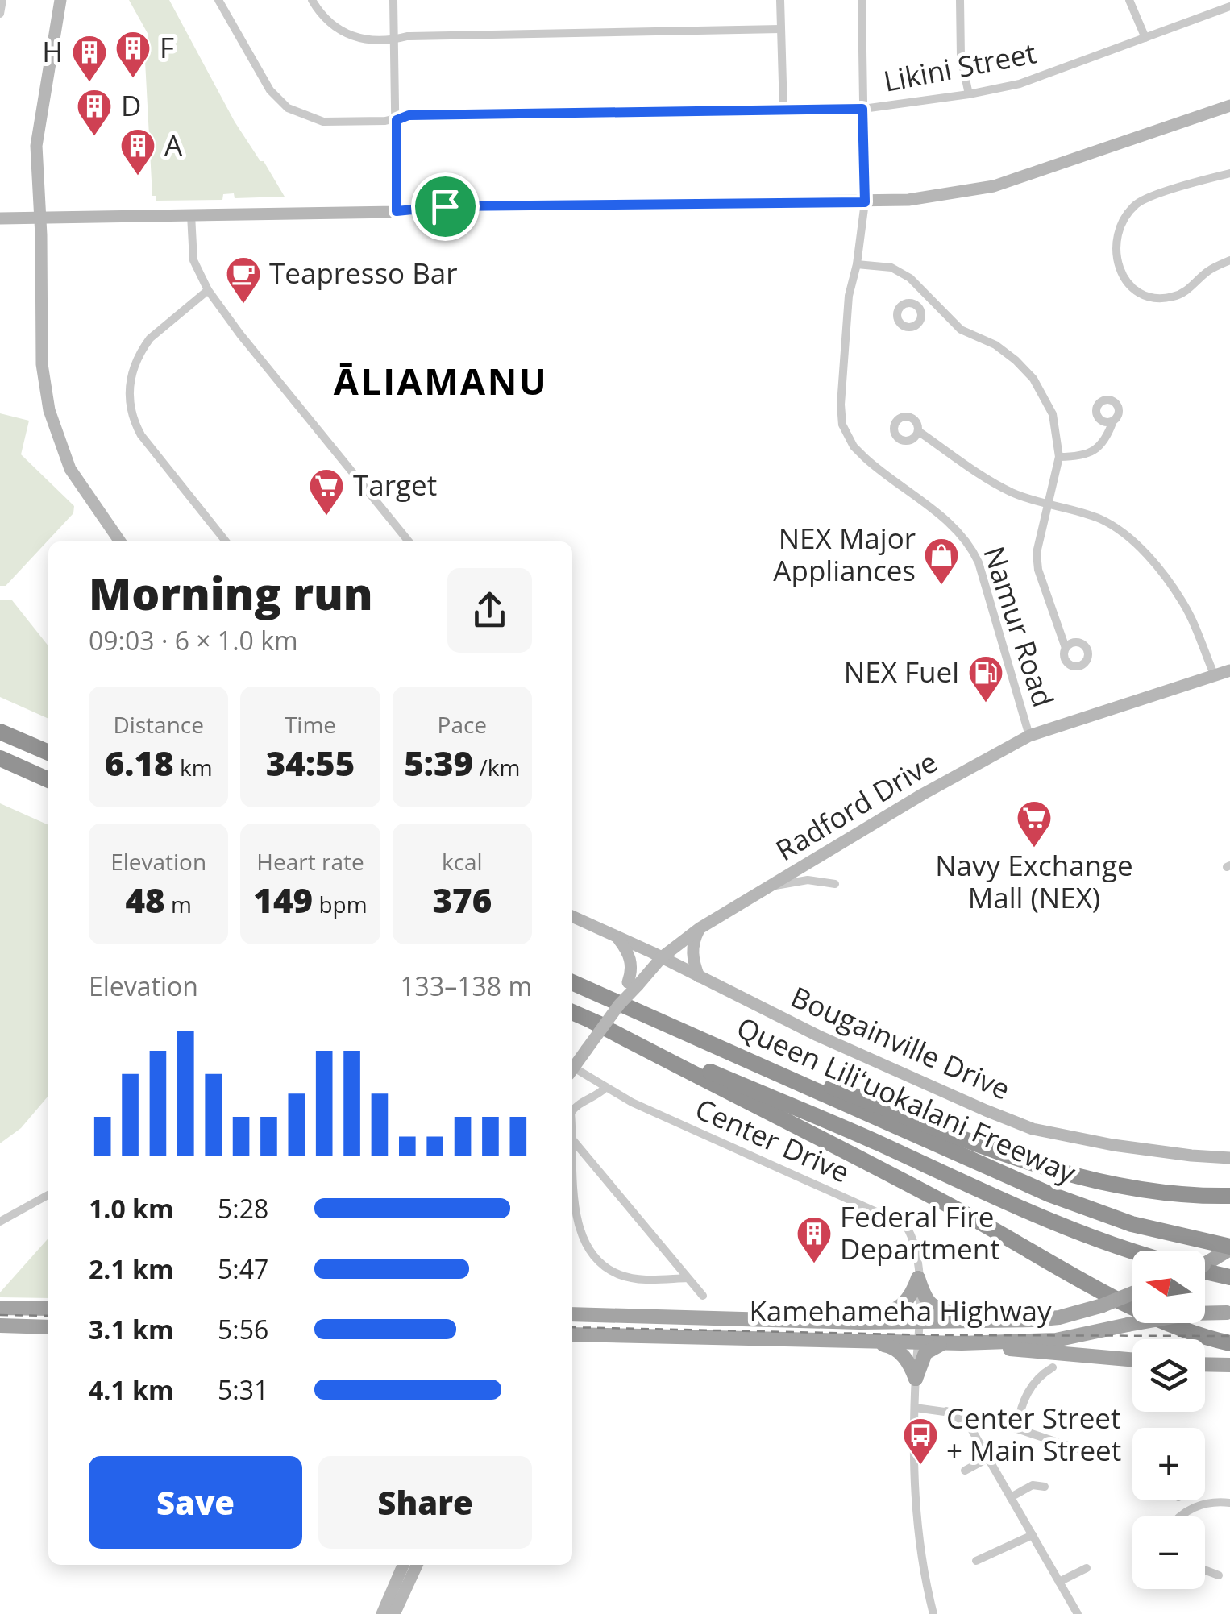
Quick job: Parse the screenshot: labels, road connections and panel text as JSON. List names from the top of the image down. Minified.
{"streets":{"highway":["Queen Liliʻuokalani Freeway"],"main road":["Kamehameha Highway"],"street":["Likini Street","Namur Road","Radford Drive","Bougainville Drive","Center Drive"]},"crossings":[["Likini Street","Namur Road"],["Namur Road","Radford Drive"],["Radford Drive","Bougainville Drive"],["Center Drive","Kamehameha Highway"]],"districts":["ĀLIAMANU"],"places":{"building":["F","H","D","A","Federal Fire Department"],"cafe":["Teapresso Bar"],"supermarket":["Target","Navy Exchange Mall (NEX)"],"shop":["NEX Major Appliances"],"fuel station":["NEX Fuel"],"bus stop":["Center Street + Main Street"]},"north":"left","page":{"heading":["Morning run","09:03 · 6 × 1.0 km"],"stats":[["Distance","6.18 km"],["Time","34:55"],["Pace","5:39 /km"],["Elevation","48 m"],["Heart rate","149 bpm"],["kcal","376"]],"chart":["Elevation","133–138 m"],"list":[{"name":"1.0 km","note":"5:28"},{"name":"2.1 km","note":"5:47"},{"name":"3.1 km","note":"5:56"},{"name":"4.1 km","note":"5:31"}],"map_buttons":["+","−"],"buttons":["Save","Share"]}}
